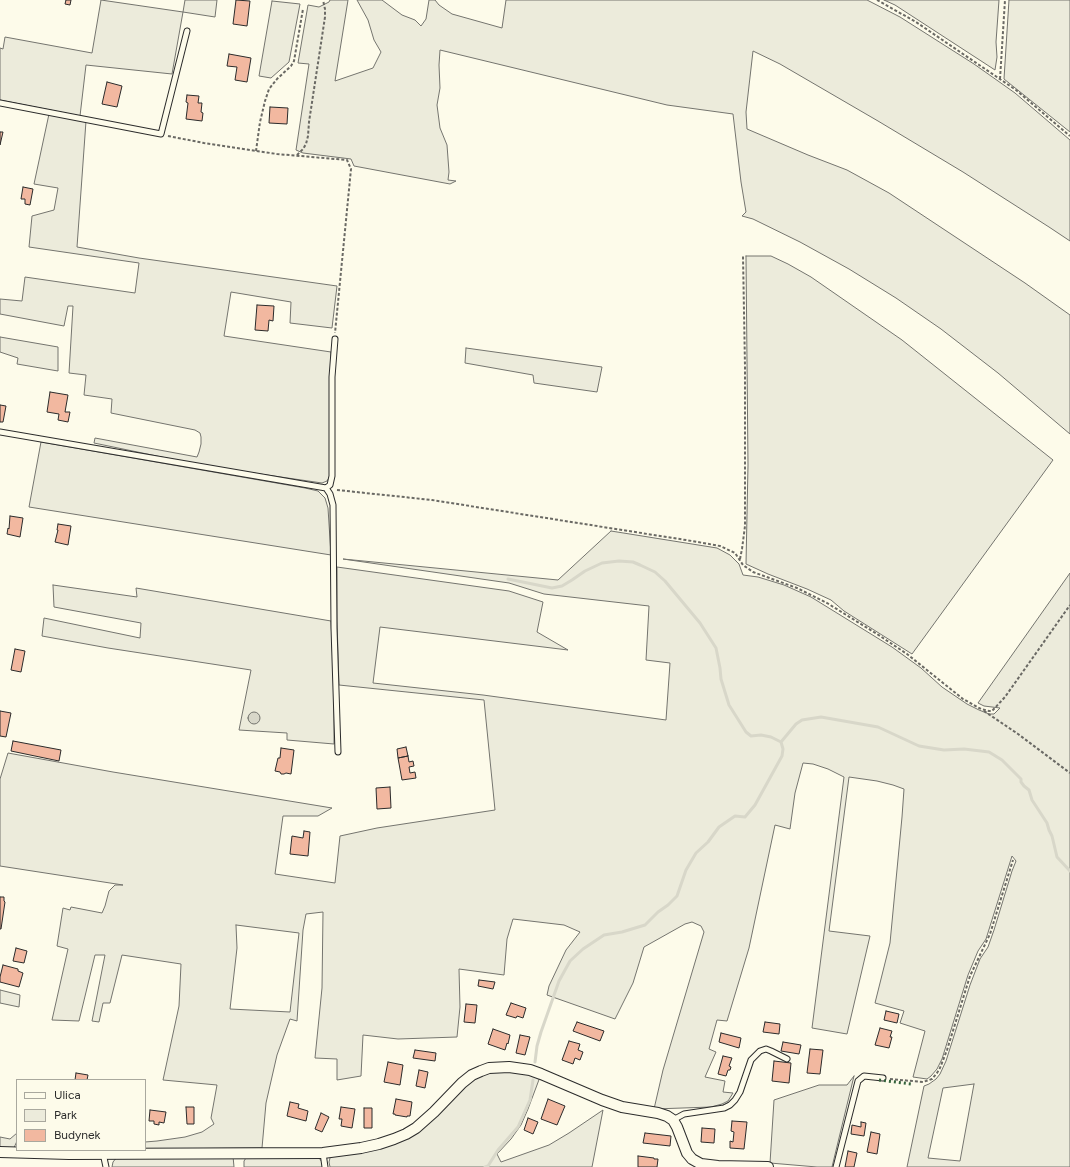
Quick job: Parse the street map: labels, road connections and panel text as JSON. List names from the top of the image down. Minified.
{"legend":["Ulica","Park","Budynek"]}
